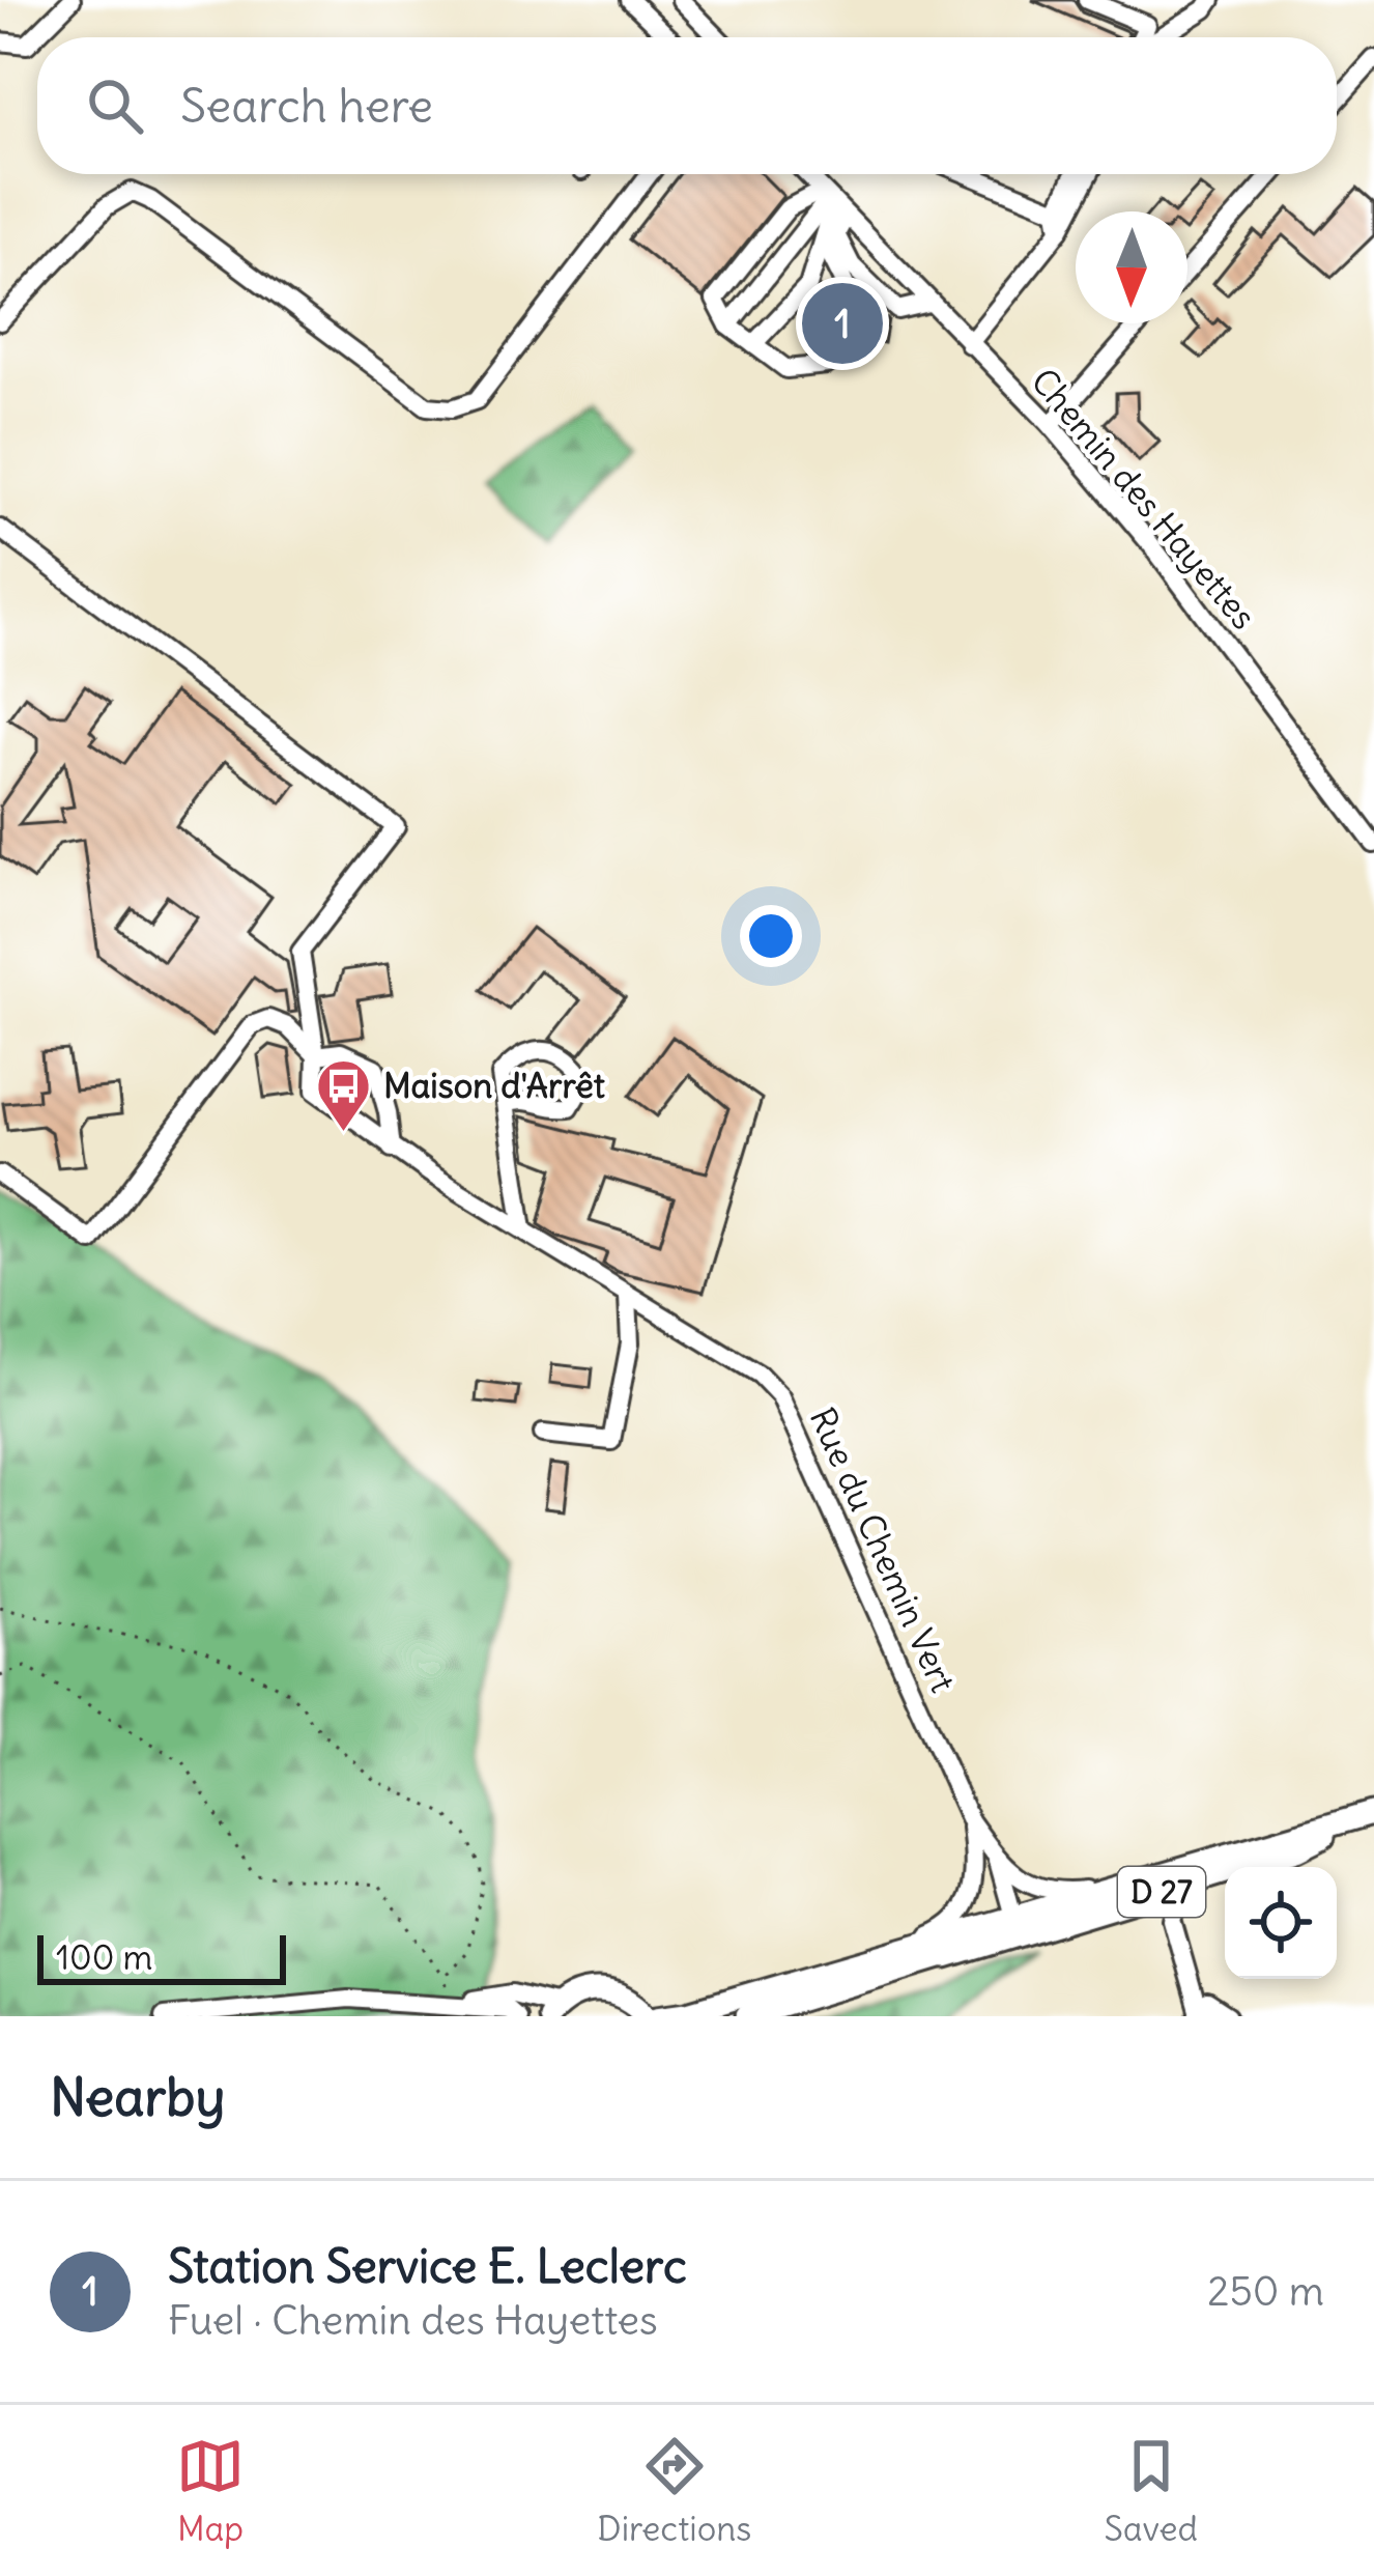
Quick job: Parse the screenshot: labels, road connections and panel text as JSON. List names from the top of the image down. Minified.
{"streets":{"main road":["D 27"],"street":["Chemin des Hayettes","Rue du Chemin Vert"]},"places":{"bus stop":["Maison d'Arrêt"]},"scale_bar":"100 m","north":"bottom","page":{"search":"Search here","pins":"1","scale":"100 m","heading":"Nearby","list":[{"mark":"1","name":"Station Service E. Leclerc","note":"Fuel · Chemin des Hayettes","value":"250 m"}],"nav":["Map","Directions","Saved"]}}
